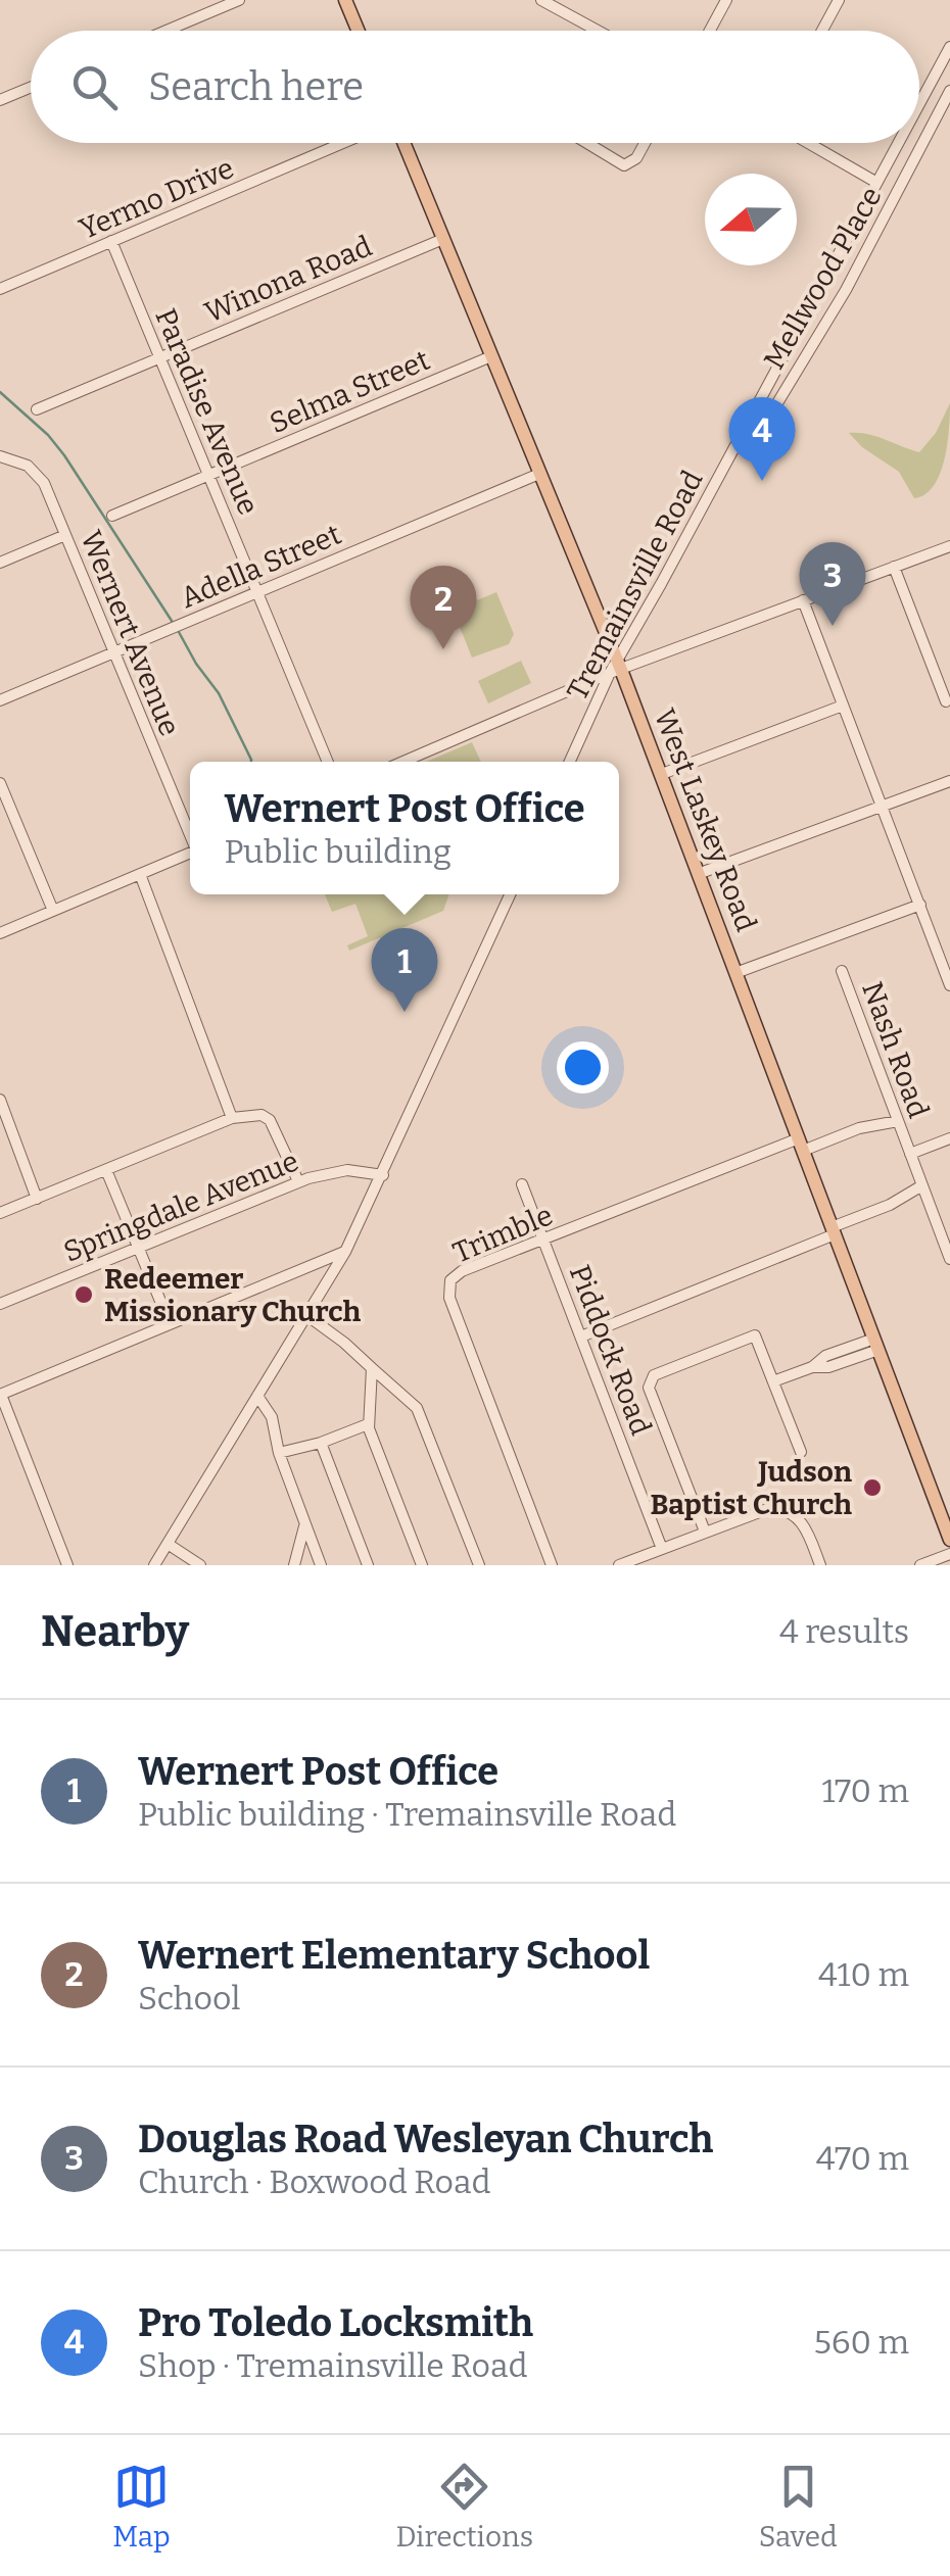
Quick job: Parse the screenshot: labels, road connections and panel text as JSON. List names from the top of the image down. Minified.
{"streets":{"main road":["West Laskey Road"],"street":["Yermo Drive","Mellwood Place","Winona Road","Selma Street","Paradise Avenue","Adella Street","Tremainsville Road","Wernert Avenue","Nash Road","Springdale Avenue","Trimble","Piddock Road"]},"crossings":[["Yermo Drive","Paradise Avenue"],["Mellwood Place","Tremainsville Road"],["Winona Road","Paradise Avenue"],["Winona Road","West Laskey Road"],["Selma Street","Paradise Avenue"],["Selma Street","West Laskey Road"],["Paradise Avenue","Adella Street"],["Adella Street","Wernert Avenue"],["Adella Street","West Laskey Road"],["Tremainsville Road","West Laskey Road"],["West Laskey Road","Trimble"],["Nash Road","Trimble"],["Trimble","Piddock Road"]],"places":["Redeemer Missionary Church","Judson Baptist Church"],"north":"left","page":{"search":"Search here","pins":["4","3","2","1"],"popup":["Wernert Post Office","Public building"],"heading":["Nearby","4 results"],"list":[{"mark":"1","name":"Wernert Post Office","note":"Public building · Tremainsville Road","value":"170 m"},{"mark":"2","name":"Wernert Elementary School","note":"School","value":"410 m"},{"mark":"3","name":"Douglas Road Wesleyan Church","note":"Church · Boxwood Road","value":"470 m"},{"mark":"4","name":"Pro Toledo Locksmith","note":"Shop · Tremainsville Road","value":"560 m"}],"nav":["Map","Directions","Saved"]}}
